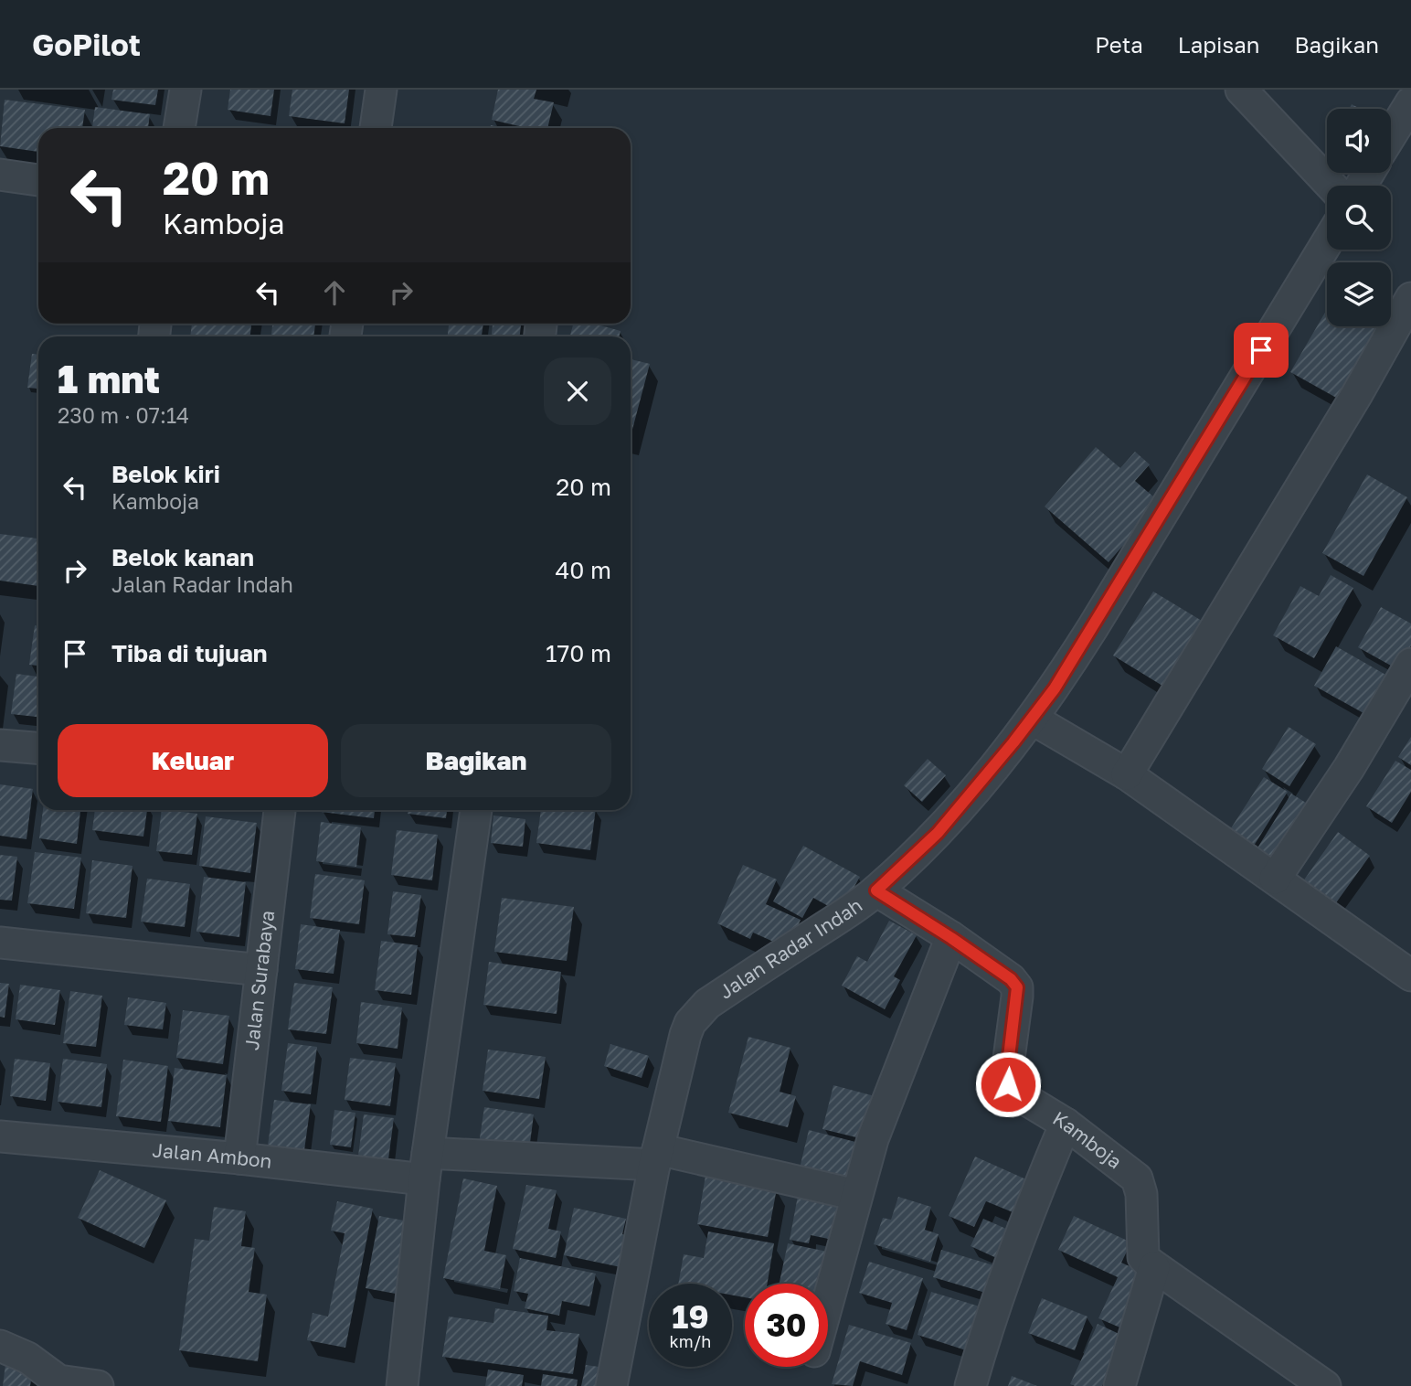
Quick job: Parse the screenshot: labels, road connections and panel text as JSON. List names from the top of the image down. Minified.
{"streets":{"street":["Jalan Radar Indah","Jalan Surabaya","Kamboja","Jalan Ambon"]},"crossings":[["Jalan Radar Indah","Kamboja"],["Jalan Radar Indah","Jalan Ambon"],["Jalan Surabaya","Jalan Ambon"]],"page":{"header":"GoPilot","nav":["Peta","Lapisan","Bagikan"],"turn":["20 m","Kamboja"],"heading":["1 mnt","230 m · 07:14"],"list":[{"name":"Belok kiri","note":"Kamboja","value":"20 m"},{"name":"Belok kanan","note":"Jalan Radar Indah","value":"40 m"},{"name":"Tiba di tujuan","value":"170 m"}],"buttons":["Keluar","Bagikan"],"speed":"19 km/h","limit":"30"}}
